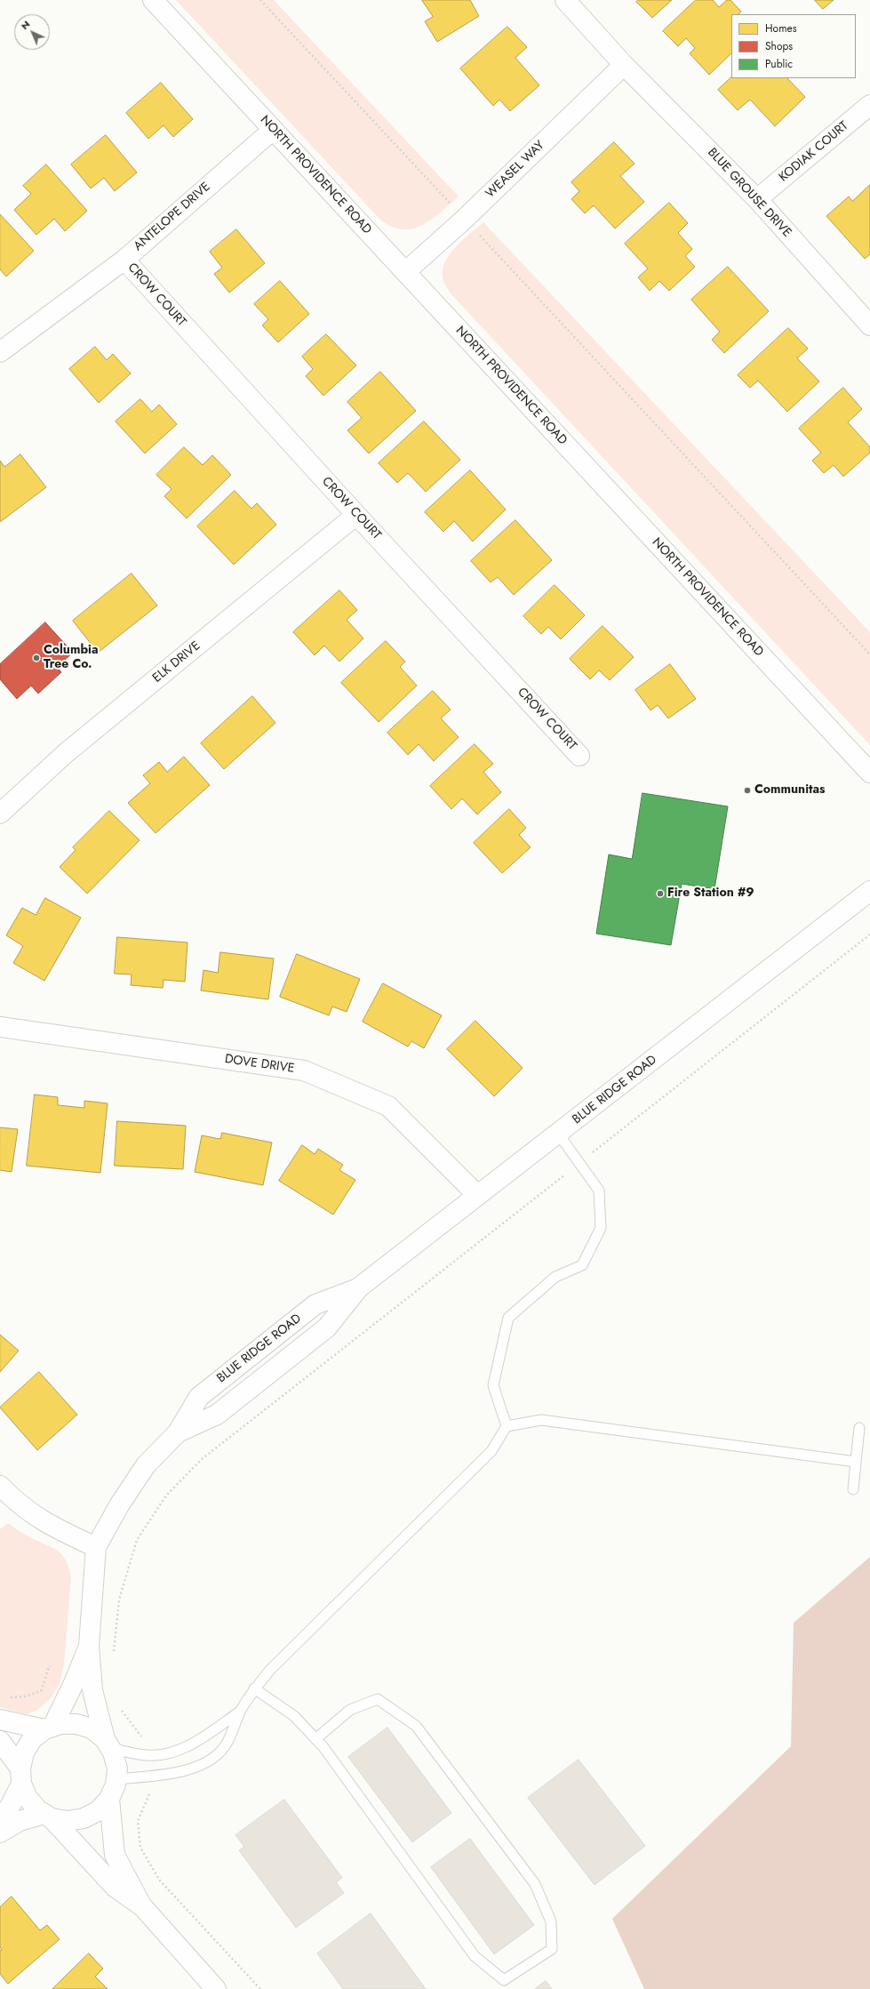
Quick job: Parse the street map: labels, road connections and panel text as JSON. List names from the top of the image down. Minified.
{"streets":{"street":["KODIAK COURT","WEASEL WAY","NORTH PROVIDENCE ROAD","BLUE GROUSE DRIVE","ANTELOPE DRIVE","CROW COURT","ELK DRIVE","DOVE DRIVE","BLUE RIDGE ROAD"]},"crossings":[["KODIAK COURT","BLUE GROUSE DRIVE"],["WEASEL WAY","NORTH PROVIDENCE ROAD"],["WEASEL WAY","BLUE GROUSE DRIVE"],["NORTH PROVIDENCE ROAD","ANTELOPE DRIVE"],["ANTELOPE DRIVE","CROW COURT"],["CROW COURT","ELK DRIVE"],["DOVE DRIVE","BLUE RIDGE ROAD"]],"places":["Columbia Tree Co.","Communitas","Fire Station #9"],"legend":["Homes","Shops","Public"],"north":"top left"}
